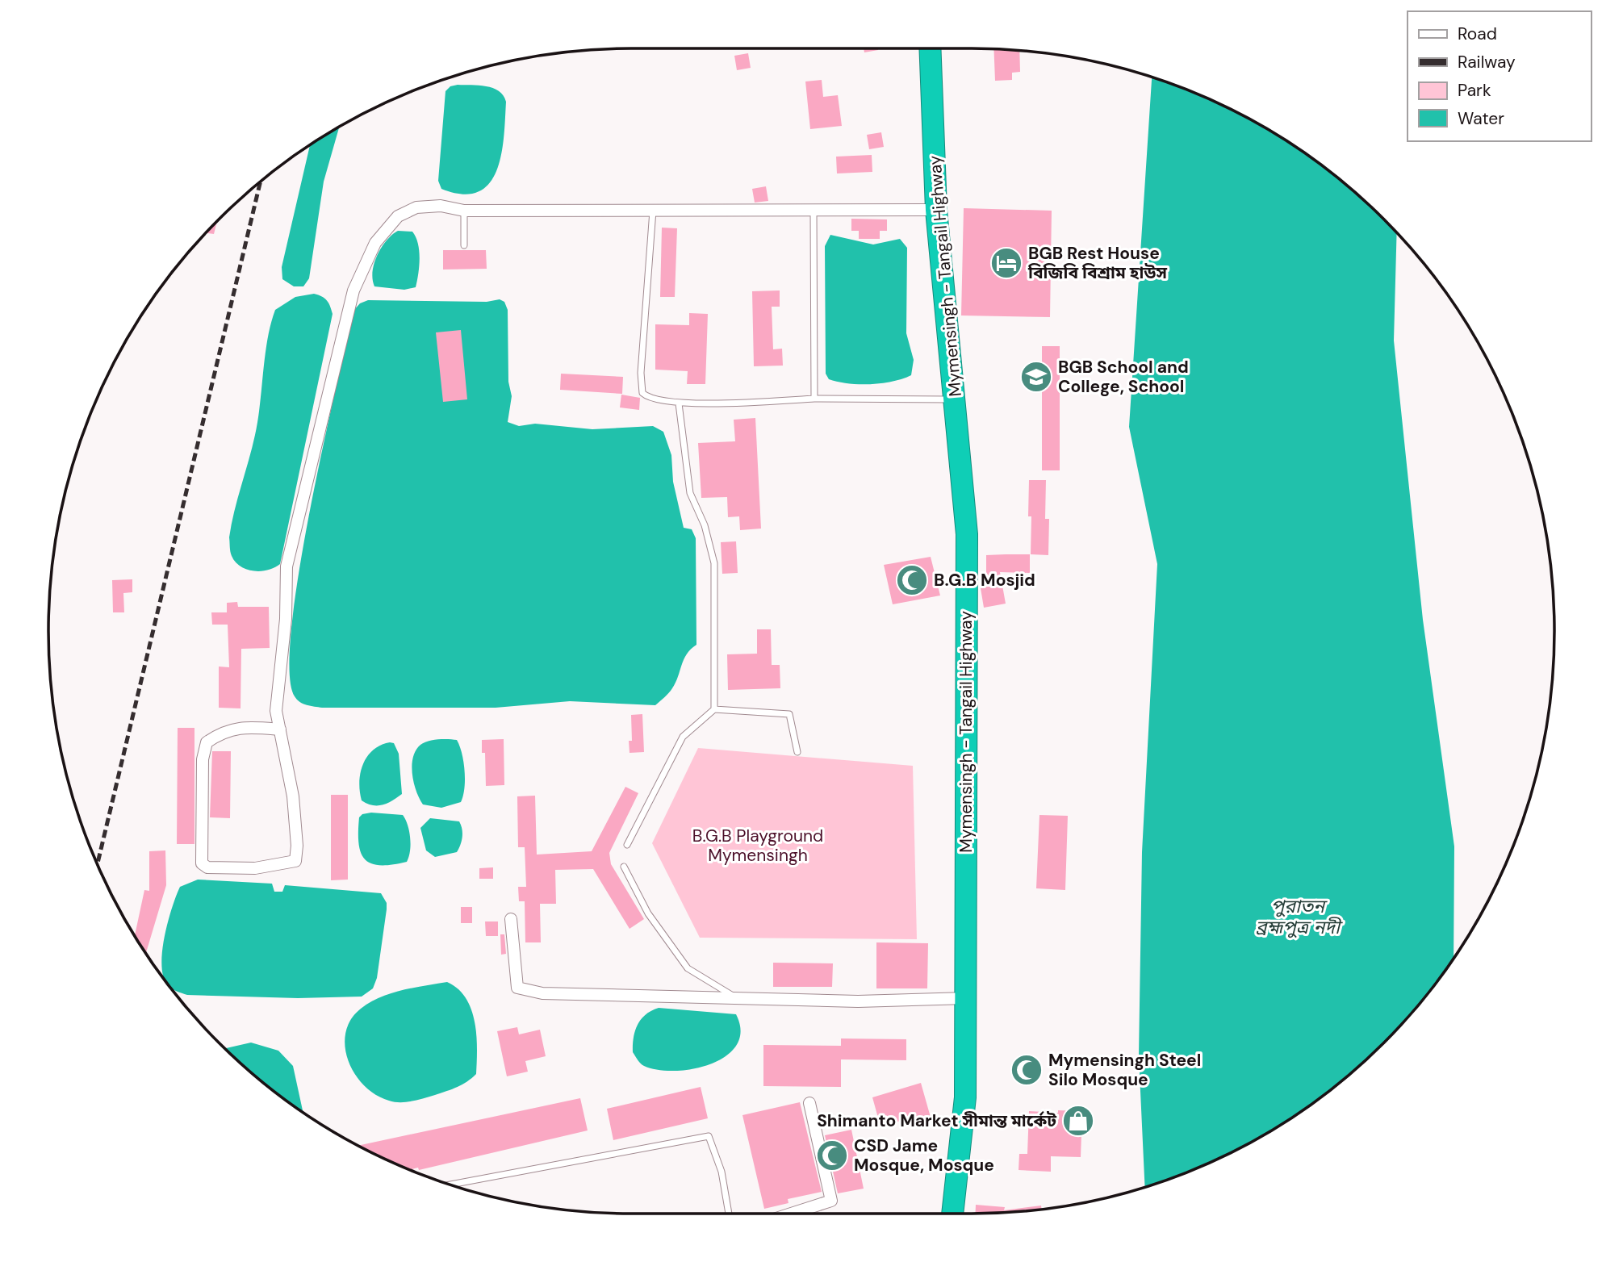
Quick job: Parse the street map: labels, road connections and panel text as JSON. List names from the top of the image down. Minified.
{"streets":{"highway":["Mymensingh - Tangail Highway"]},"water":["পুরাতন ব্রহ্মপুত্র নদী"],"parks":["B.G.B Playground Mymensingh"],"places":{"hotel":["BGB Rest House বিজিবি বিশ্রাম হাউস"],"school or university":["BGB School and College, School"],"mosque":["B.G.B Mosjid","Mymensingh Steel Silo Mosque","CSD Jame Mosque, Mosque"],"shop":["Shimanto Market সীমান্ত মার্কেট"]},"legend":["Road","Railway","Park","Water"]}
